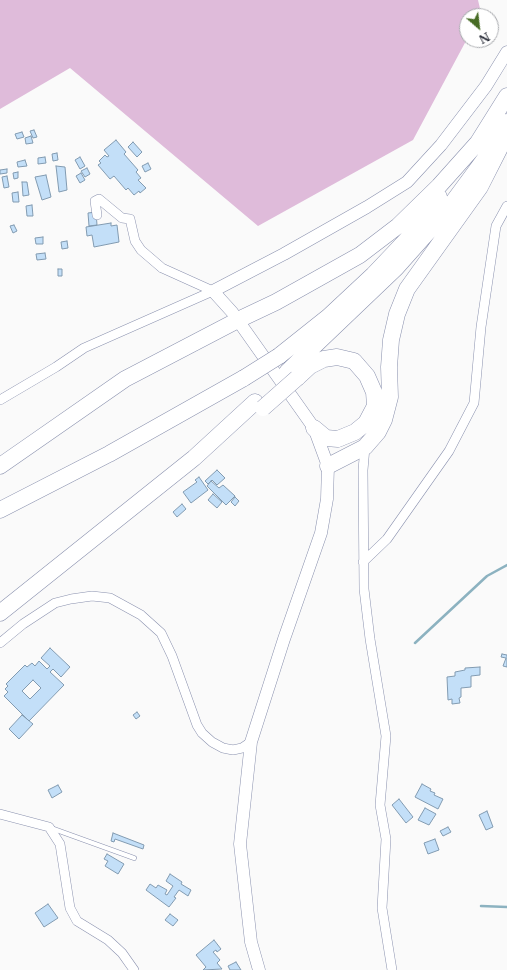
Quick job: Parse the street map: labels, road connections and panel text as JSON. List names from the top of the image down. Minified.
{"north":"bottom right"}
